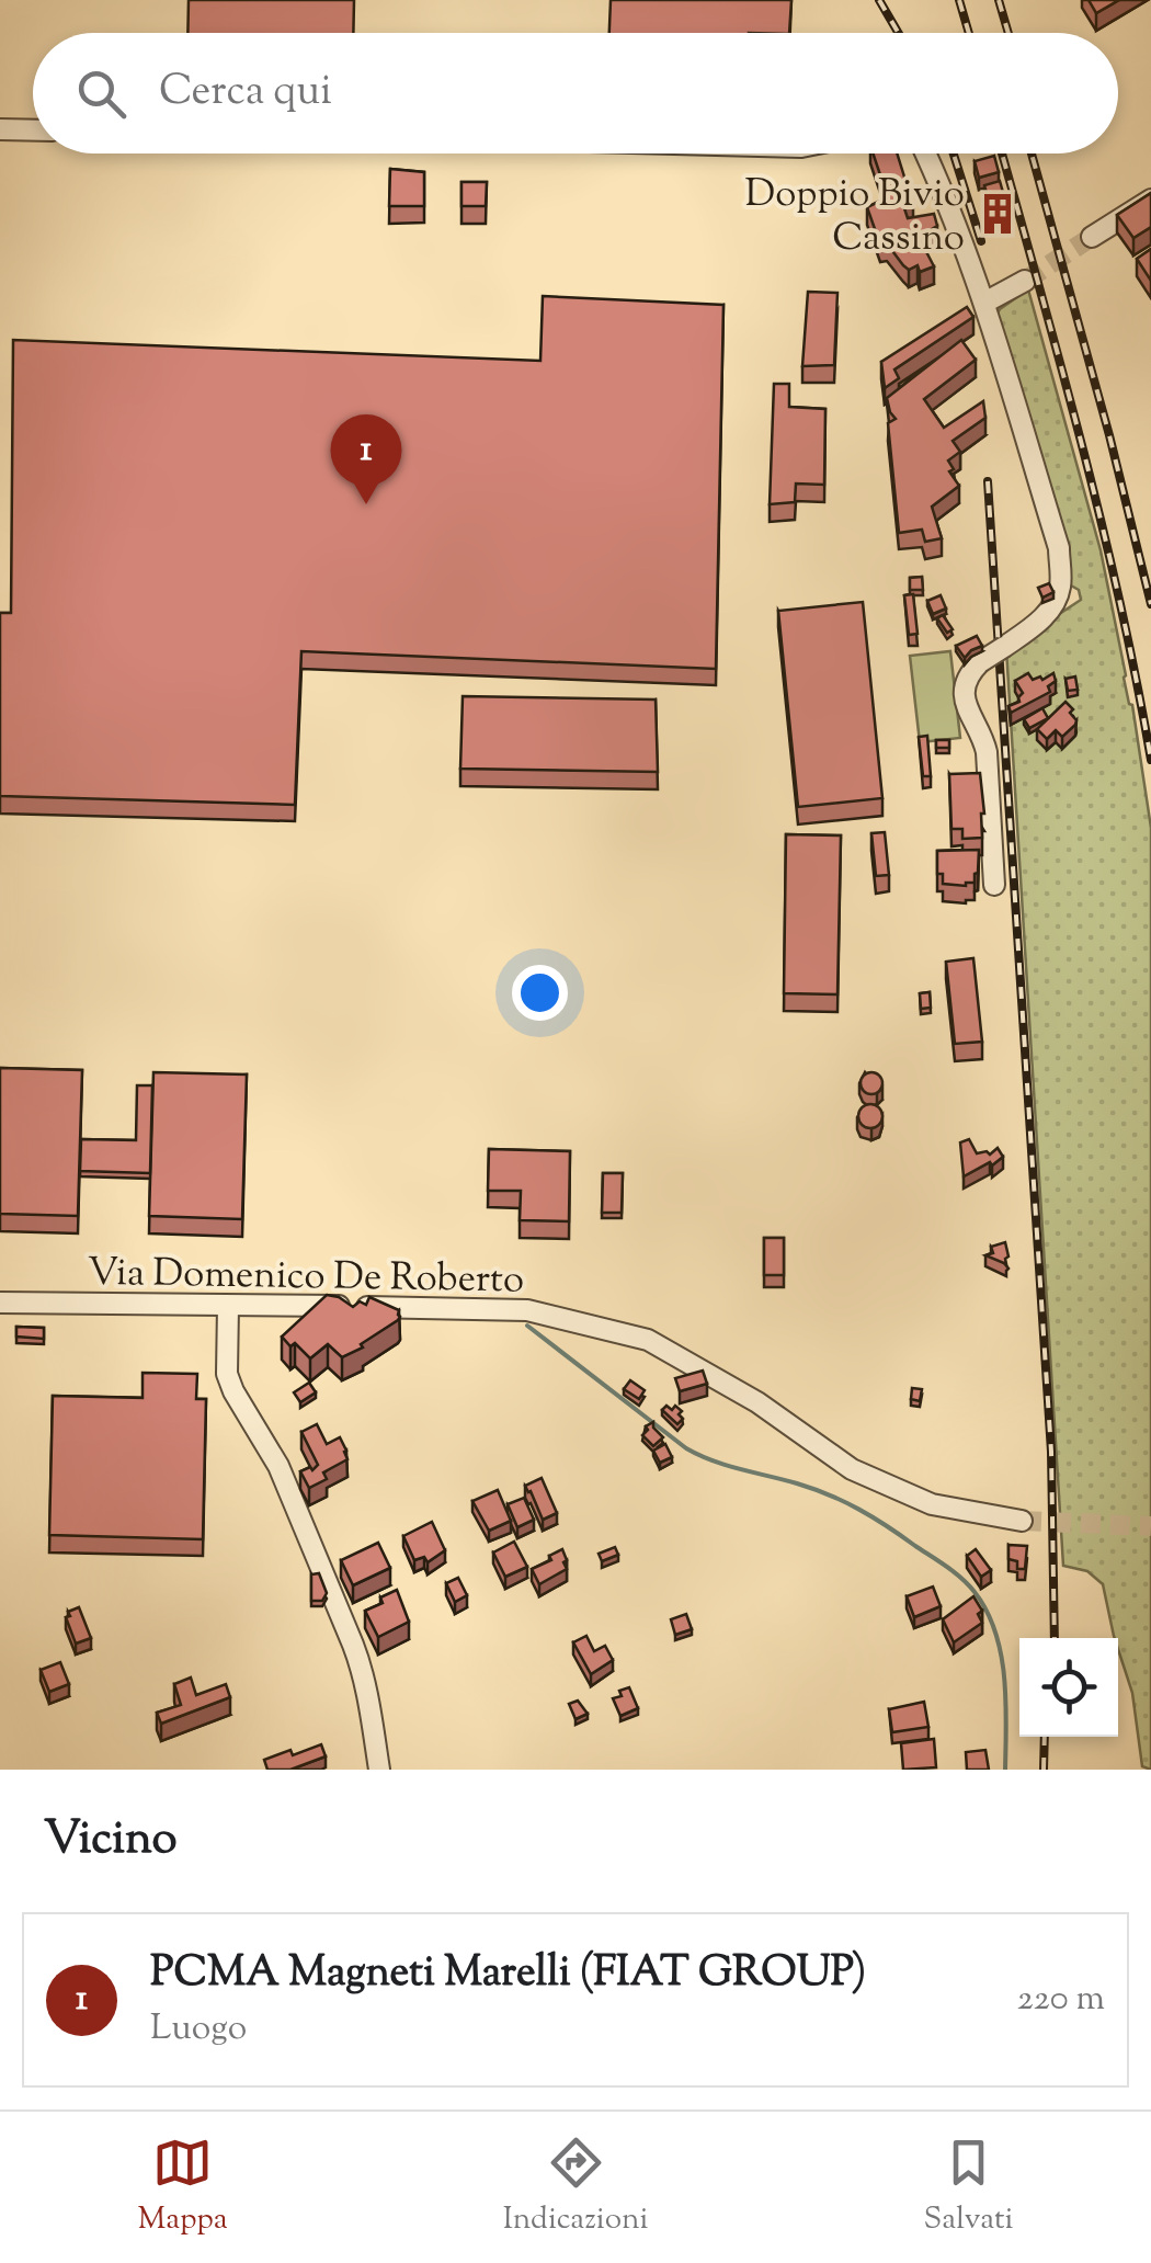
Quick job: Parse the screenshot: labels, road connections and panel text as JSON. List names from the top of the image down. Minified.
{"streets":{"street":["Via Domenico De Roberto"]},"places":{"building":["Doppio Bivio Cassino"]},"page":{"search":"Cerca qui","pins":"1","heading":"Vicino","list":[{"mark":"1","name":"PCMA Magneti Marelli (FIAT GROUP)","note":"Luogo","value":"220 m"}],"nav":["Mappa","Indicazioni","Salvati"]}}
